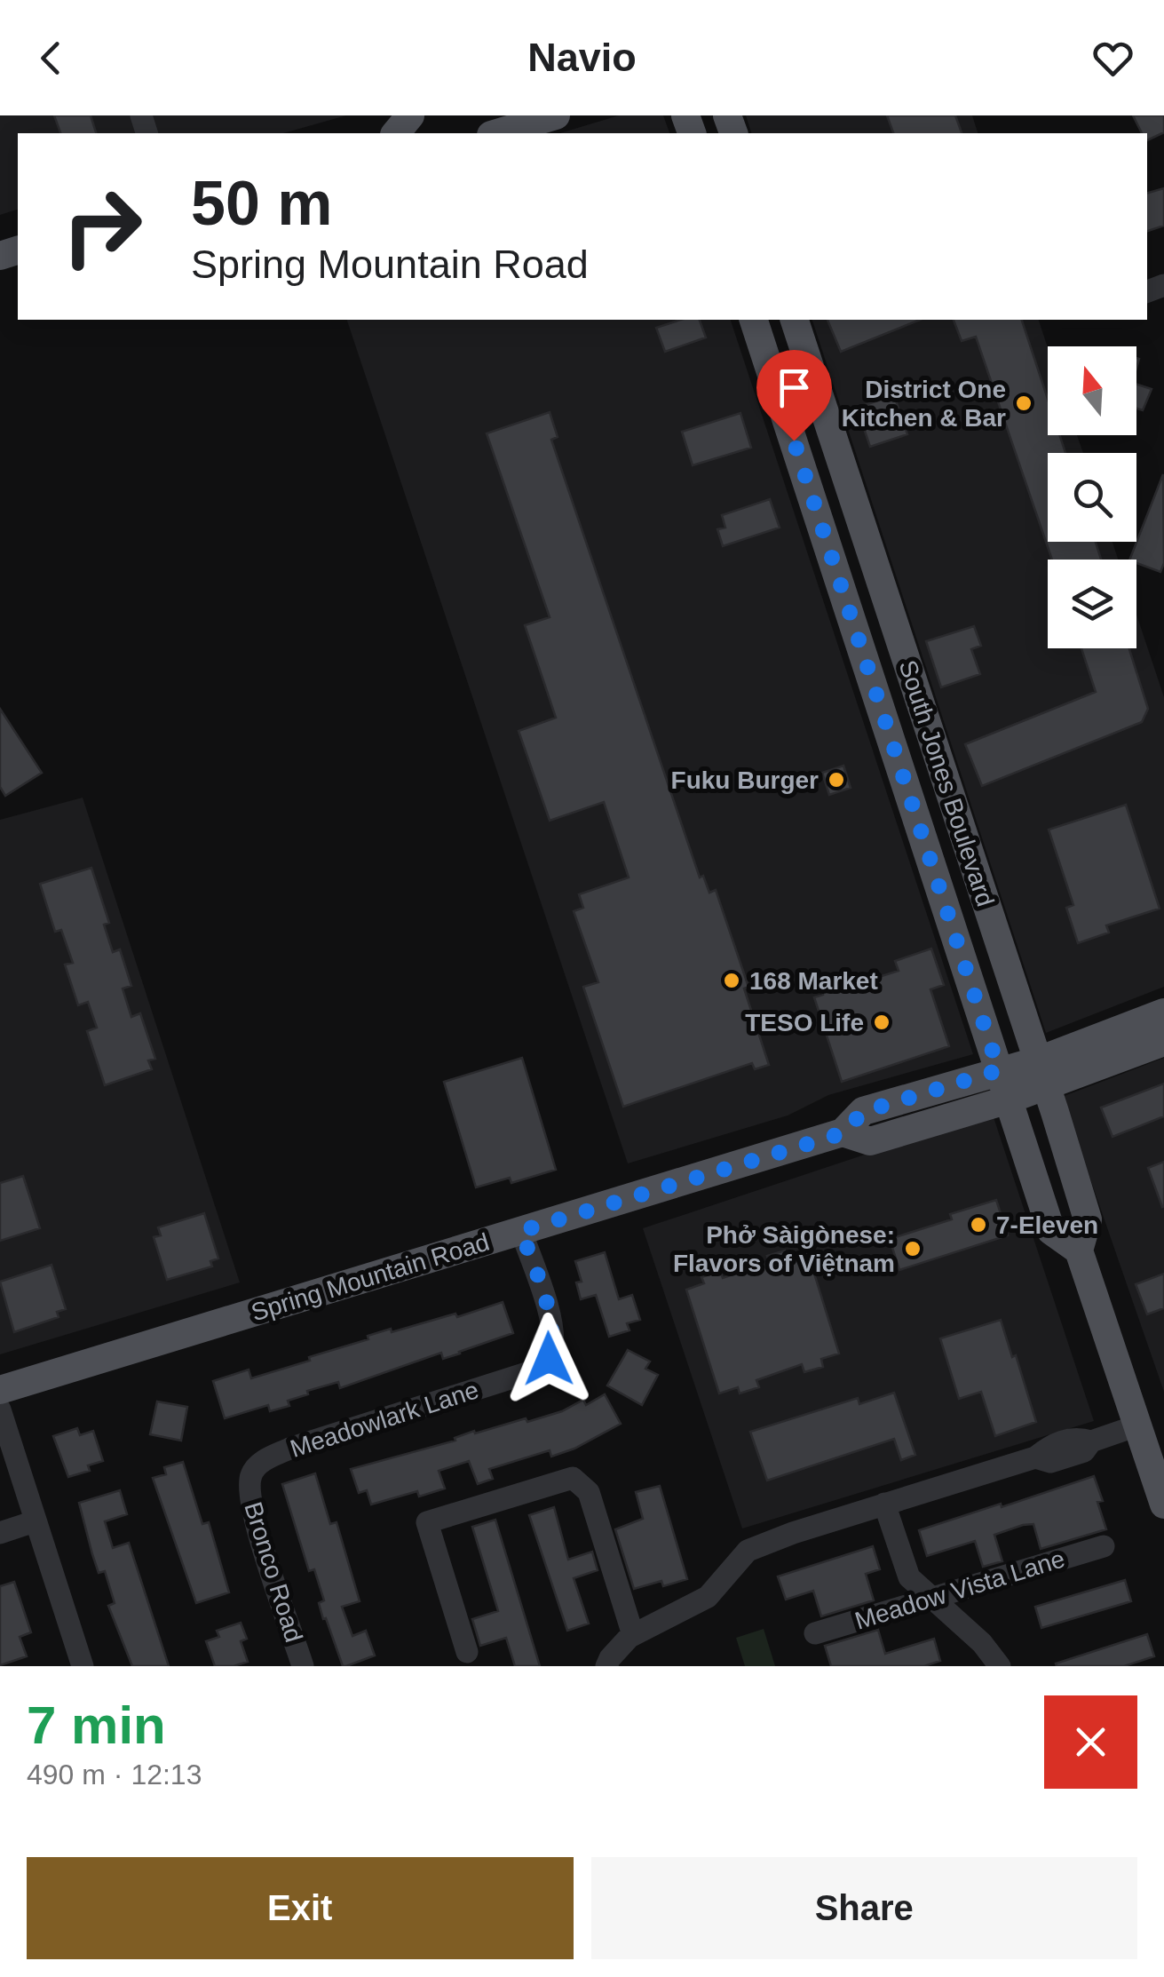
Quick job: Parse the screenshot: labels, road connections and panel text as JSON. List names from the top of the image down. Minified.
{"streets":{"main road":["South Jones Boulevard","Spring Mountain Road"],"street":["Meadowlark Lane","Bronco Road","Meadow Vista Lane"]},"crossings":[["South Jones Boulevard","Spring Mountain Road"],["Spring Mountain Road","Meadowlark Lane"],["Meadowlark Lane","Bronco Road"]],"places":["District One Kitchen & Bar","Fuku Burger","168 Market","TESO Life","7-Eleven","Phở Sàigònese: Flavors of Việtnam"],"north":"top","page":{"header":"Navio","turn":["50 m","Spring Mountain Road"],"heading":["7 min","490 m · 12:13"],"buttons":["Exit","Share"]}}
